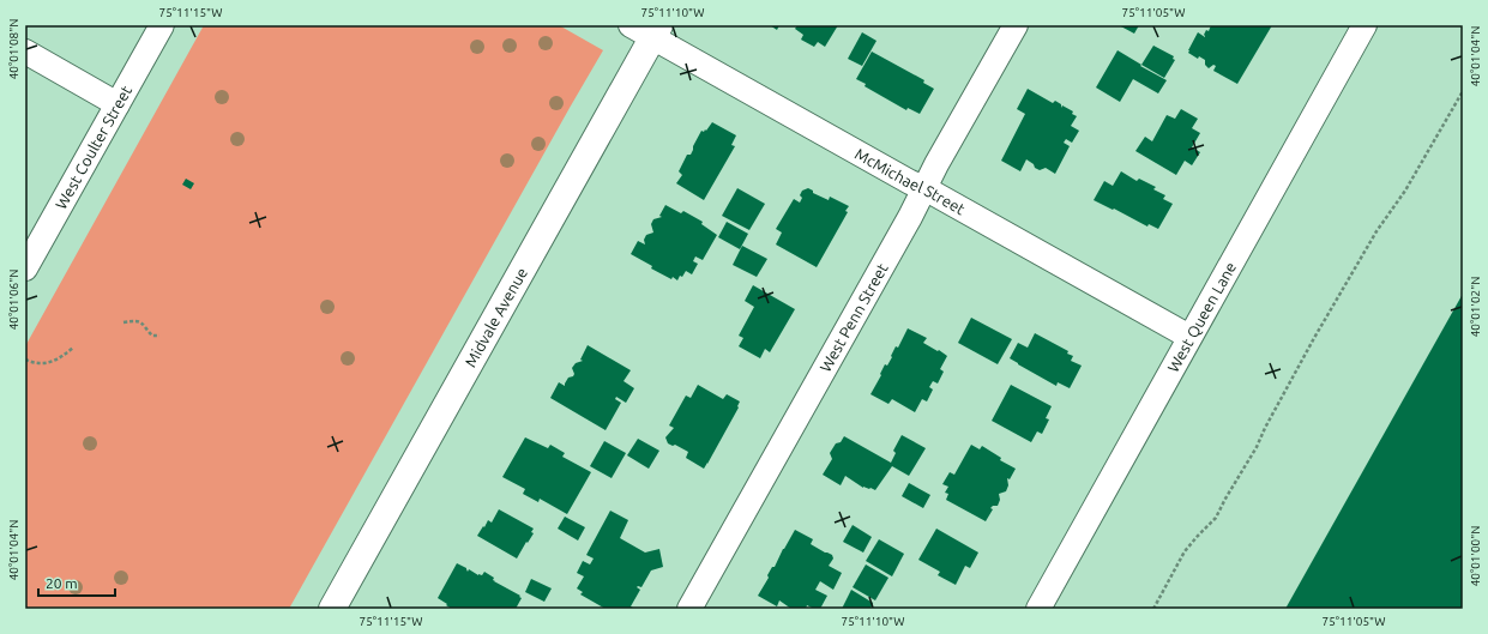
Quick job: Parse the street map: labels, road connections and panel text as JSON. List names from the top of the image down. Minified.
{"streets":{"street":["West Coulter Street","McMichael Street","West Queen Lane","Midvale Avenue","West Penn Street"]},"crossings":[["McMichael Street","West Queen Lane"],["McMichael Street","Midvale Avenue"],["McMichael Street","West Penn Street"]],"scale_bar":"20 m","coordinates":["75°11'15\"W","75°11'10\"W","75°11'05\"W","40°01'08\"N","40°01'04\"N","40°01'06\"N","40°01'02\"N","40°01'00\"N"]}
